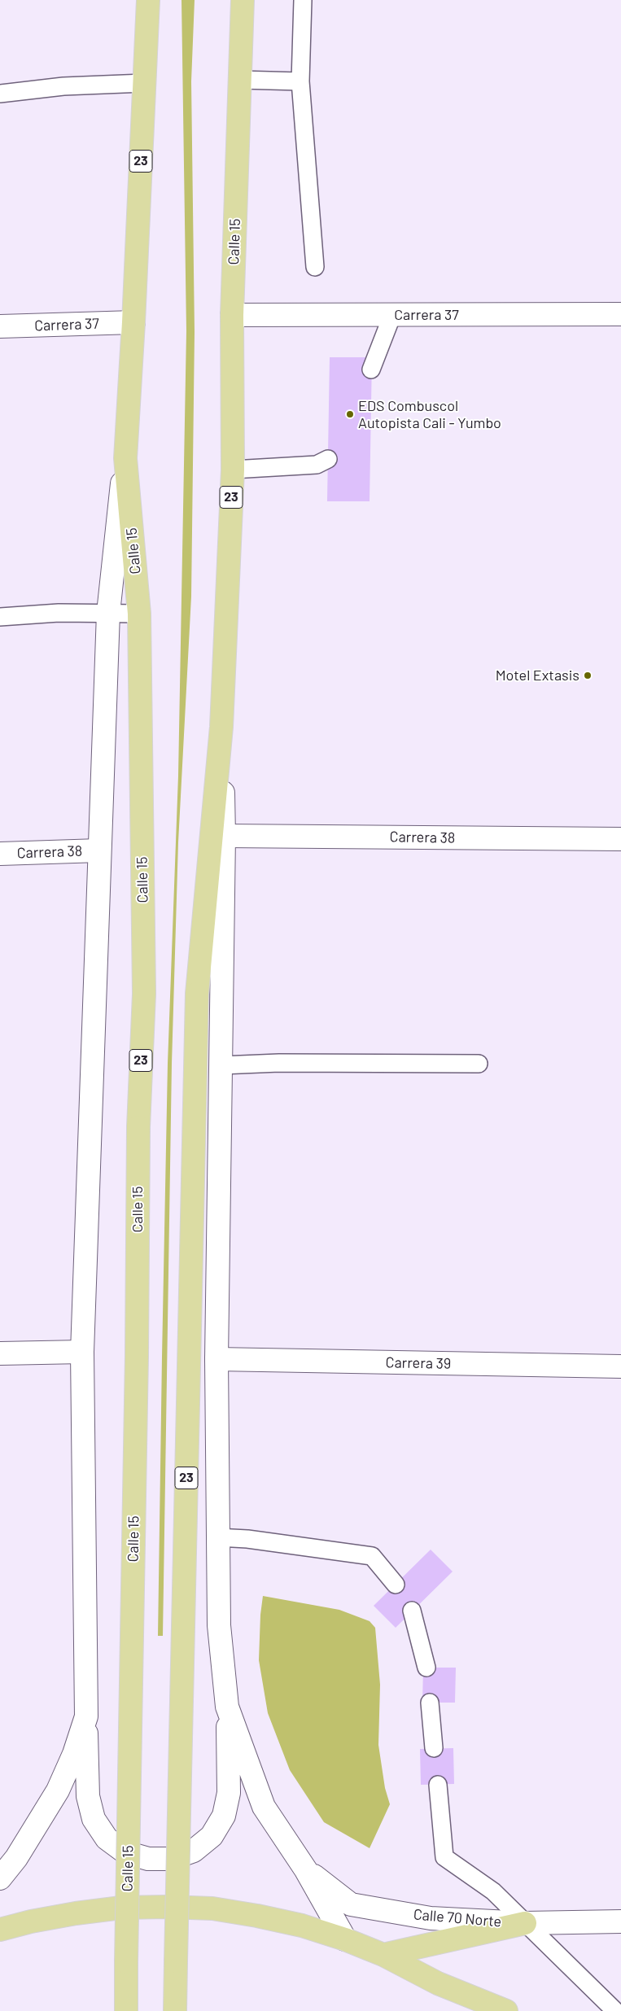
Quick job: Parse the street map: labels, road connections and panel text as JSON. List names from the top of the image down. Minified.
{"streets":{"main road":["23","Calle 15"],"street":["Carrera 37","Carrera 38","Carrera 39","Calle 70 Norte"]},"crossings":[["Calle 15","Carrera 37"],["Calle 15","Carrera 38"],["Calle 15","Carrera 39"],["Calle 15","Calle 70 Norte"]],"places":["EDS Combuscol Autopista Cali - Yumbo","Motel Extasis"]}
